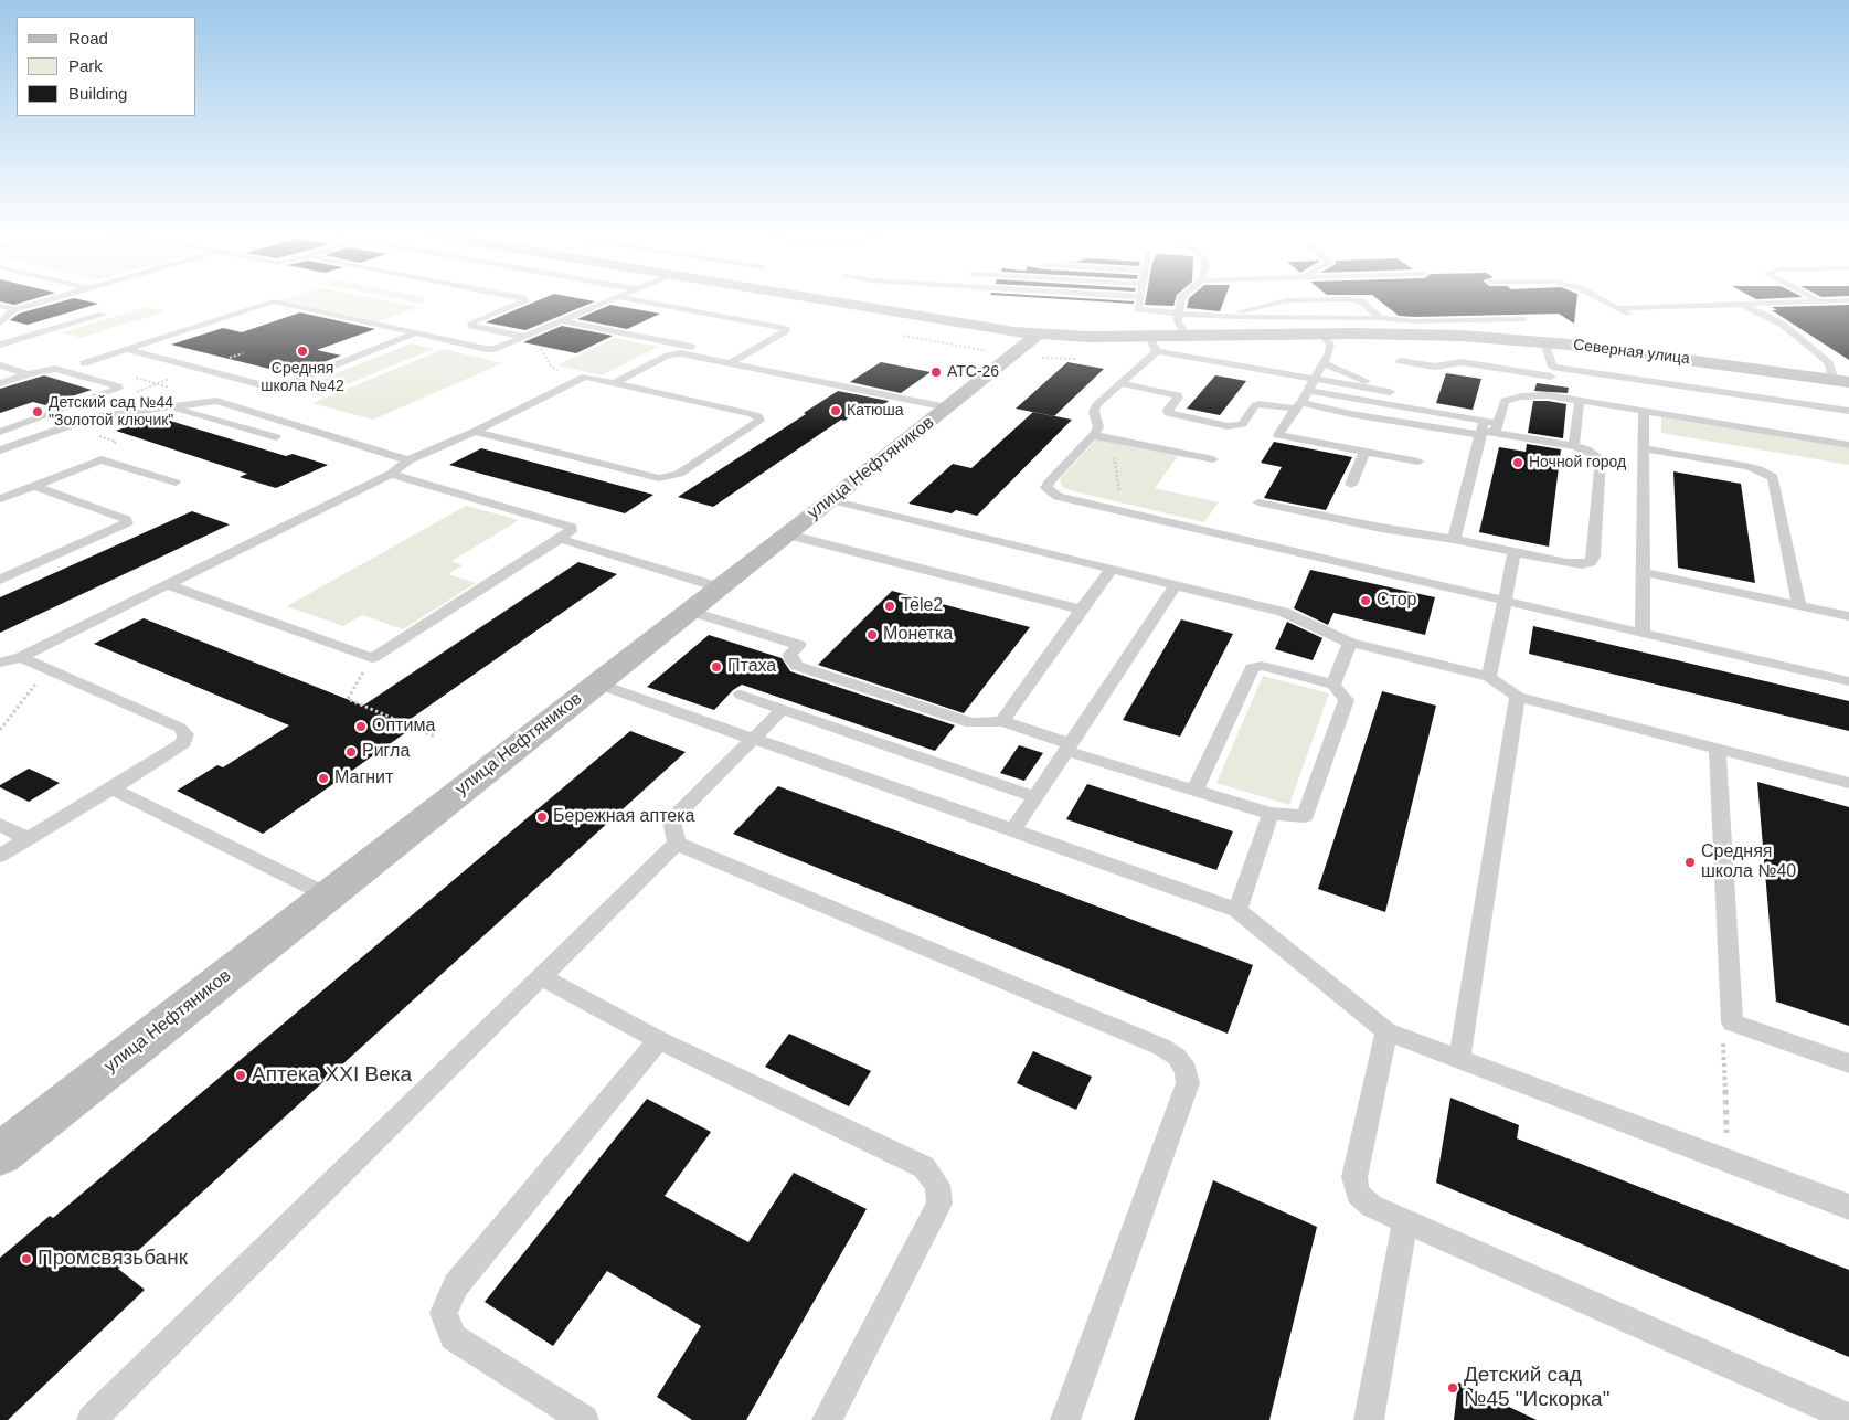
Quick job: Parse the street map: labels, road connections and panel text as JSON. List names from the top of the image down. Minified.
{"streets":{"main road":["Северная улица","улица Нефтяников"]},"crossings":[["Северная улица","улица Нефтяников"]],"places":["Средняя школа №42","АТС-26","Катюша","Детский сад №44 \"Золотой ключик\"","Ночной город","Стор","Tele2","Монетка","Птаха","Оптима","Ригла","Магнит","Бережная аптека","Средняя школа №40","Аптека XXI Века","Промсвязьбанк","Детский сад №45 \"Искорка\""],"legend":["Road","Park","Building"]}
